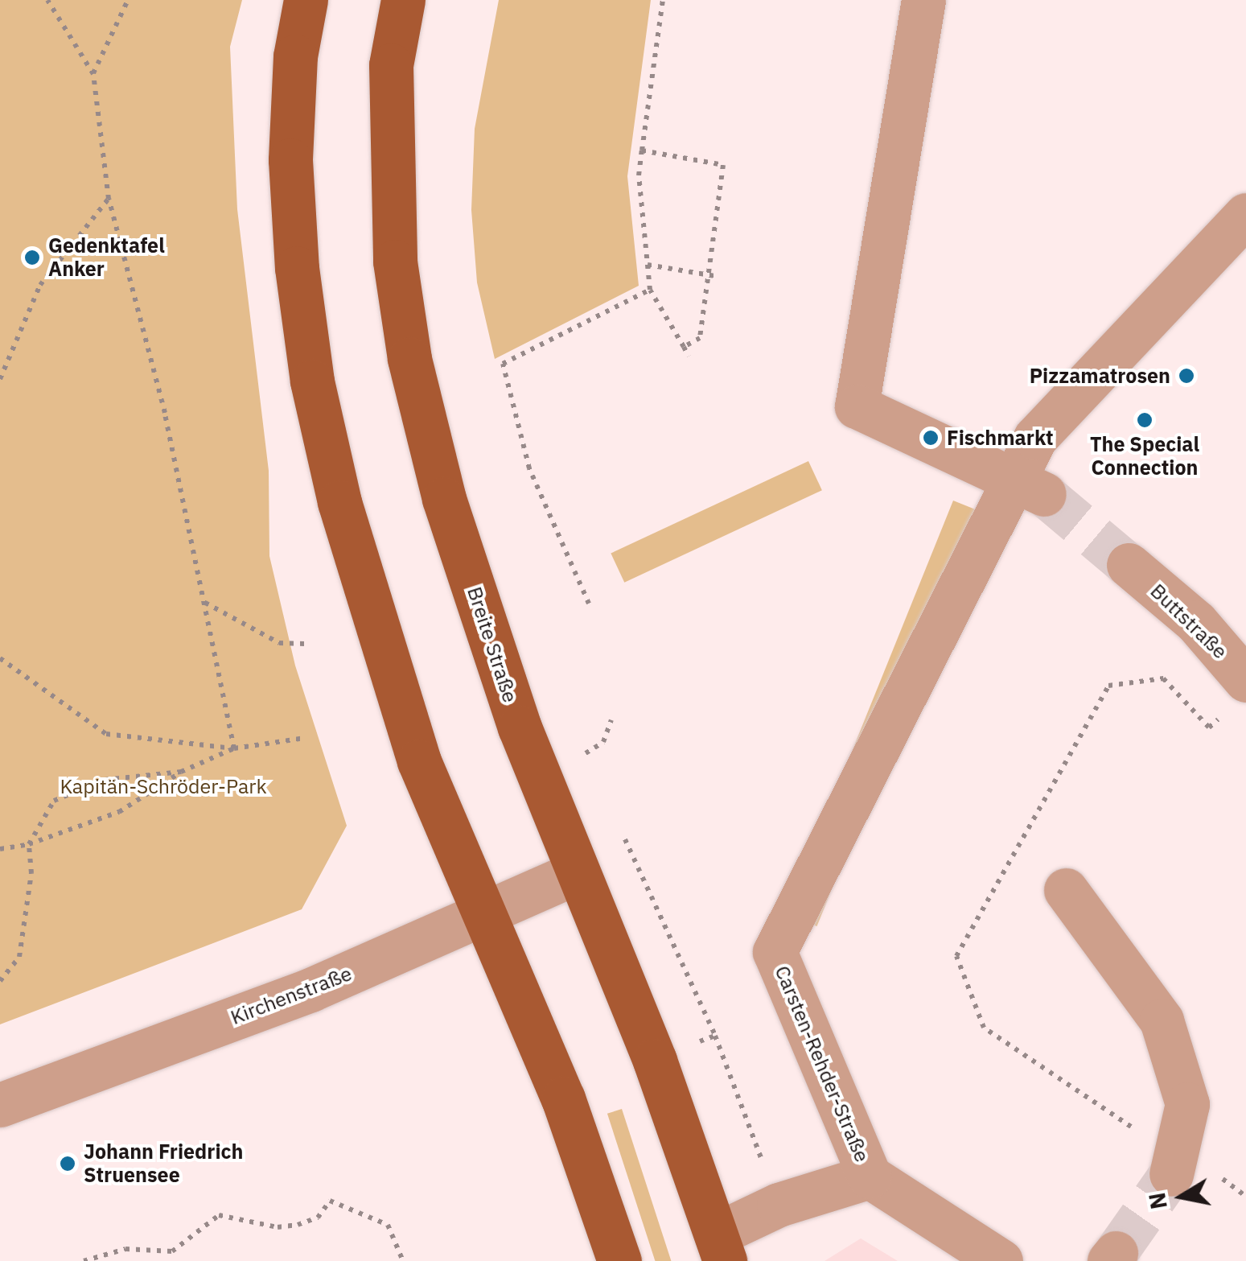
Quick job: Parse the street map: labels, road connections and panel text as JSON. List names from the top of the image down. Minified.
{"streets":{"main road":["Breite Straße"],"street":["Buttstraße","Kirchenstraße","Carsten-Rehder-Straße"]},"crossings":[["Breite Straße","Kirchenstraße"],["Breite Straße","Carsten-Rehder-Straße"]],"parks":["Kapitän-Schröder-Park"],"places":["Gedenktafel Anker","Pizzamatrosen","The Special Connection","Fischmarkt","Johann Friedrich Struensee"],"north":"left"}
